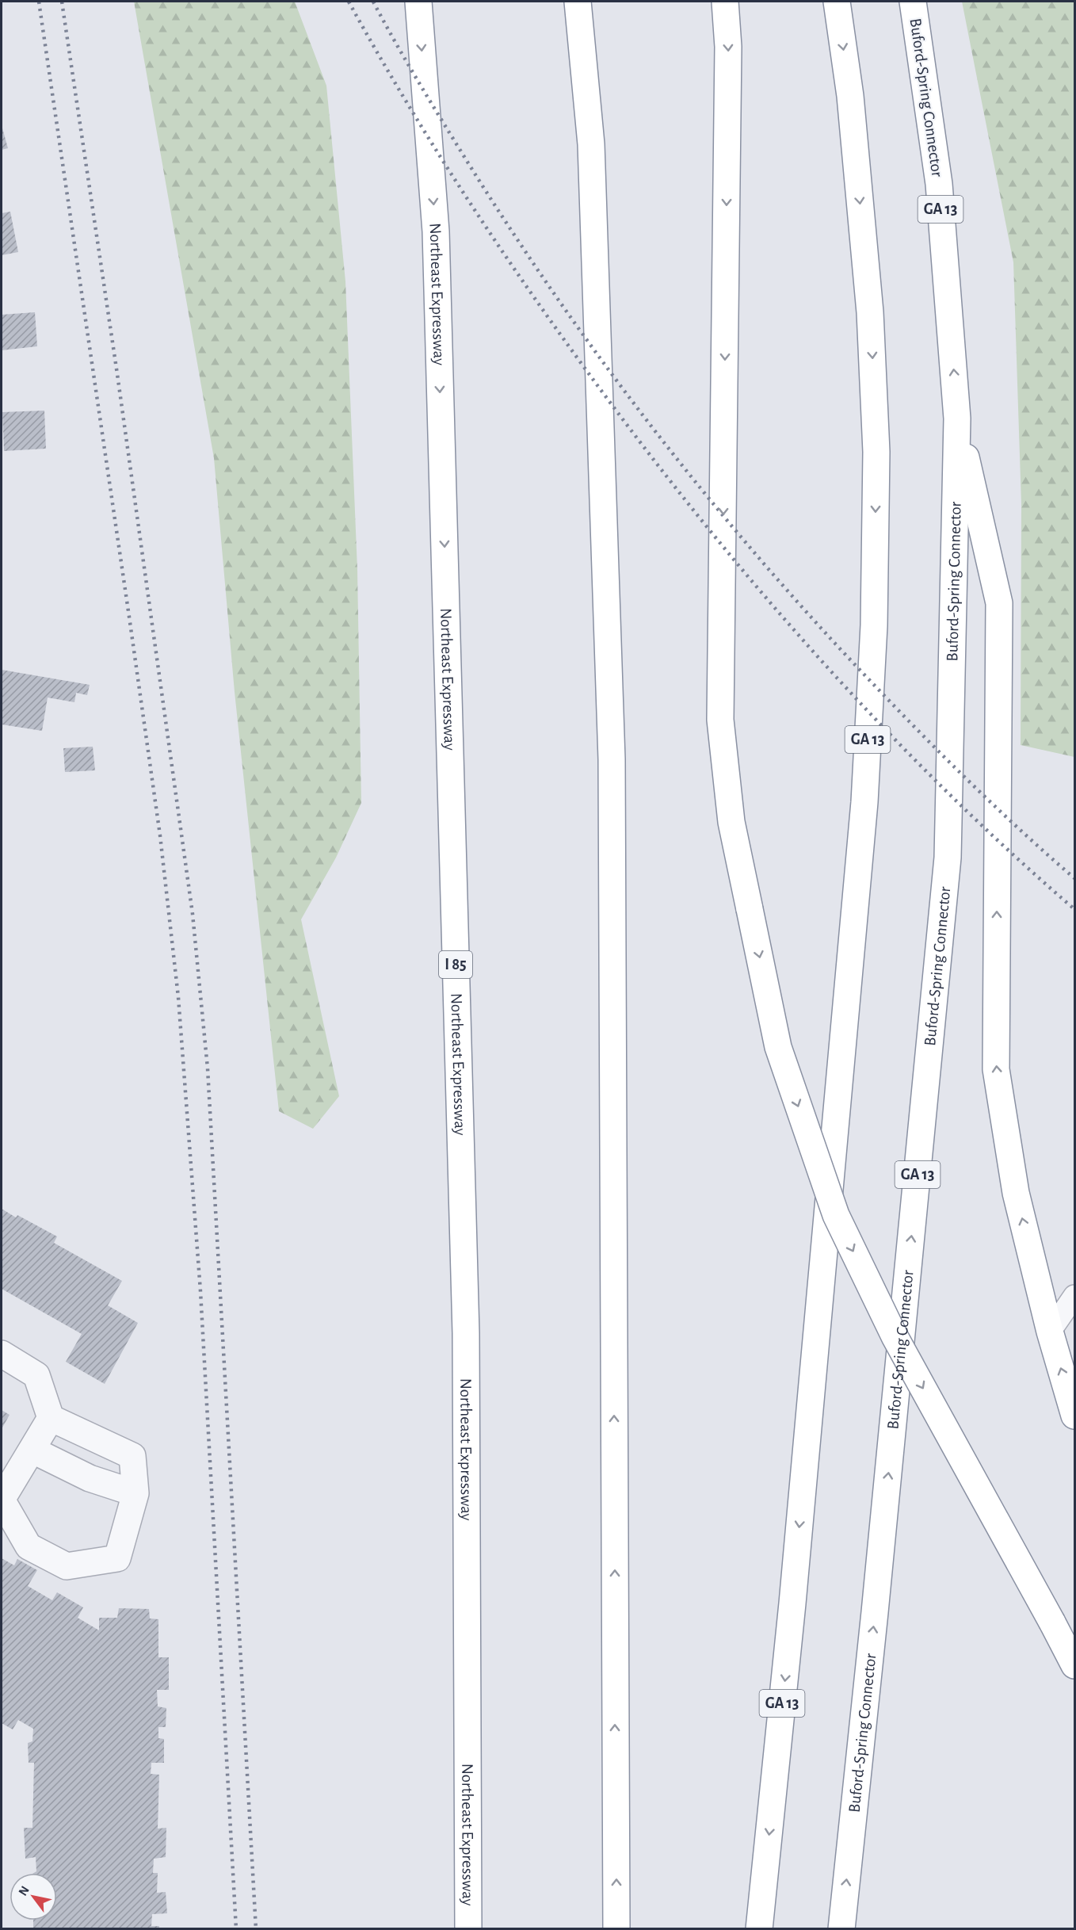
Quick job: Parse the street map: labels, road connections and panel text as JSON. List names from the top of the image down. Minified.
{"streets":{"highway":["Buford-Spring Connector","GA 13","Northeast Expressway","I 85"]},"north":"top left"}
